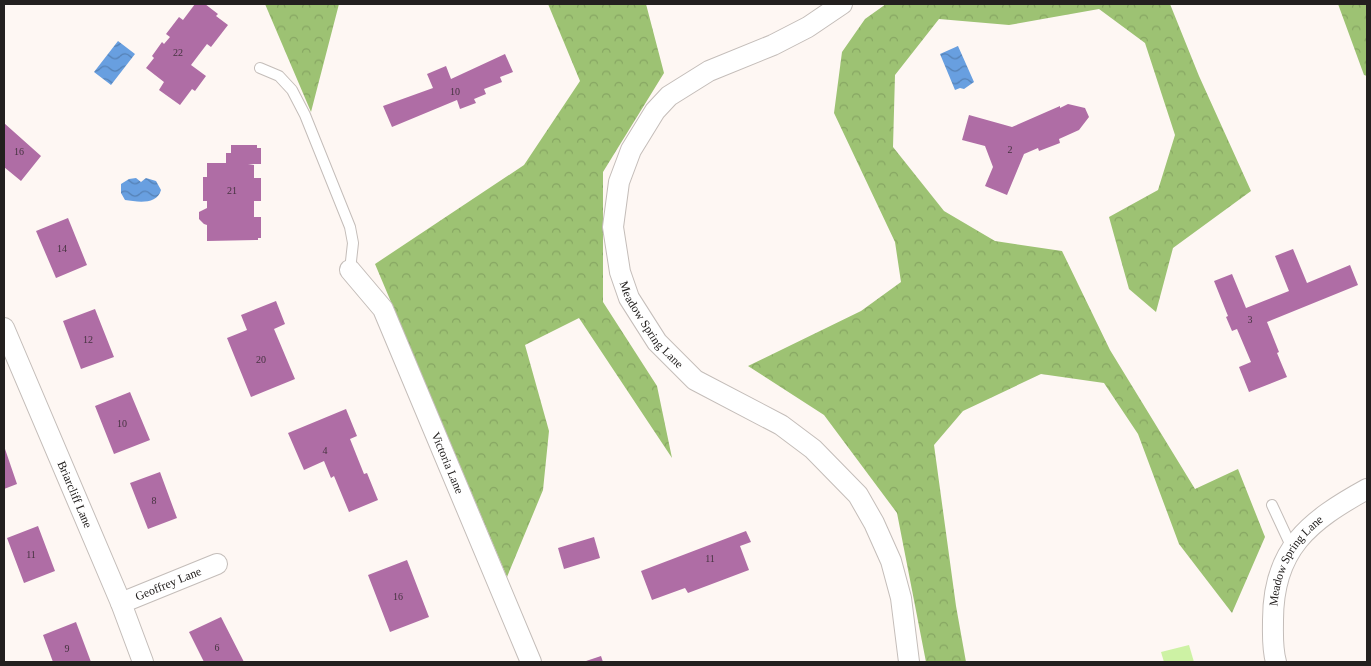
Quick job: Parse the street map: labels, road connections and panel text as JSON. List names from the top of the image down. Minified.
{"streets":{"street":["Meadow Spring Lane","Victoria Lane","Briarcliff Lane","Geoffrey Lane"]},"crossings":[["Briarcliff Lane","Geoffrey Lane"]],"house_numbers":["22","10","2","16","21","14","3","12","20","10","4","8","11","11","16","6","9"]}
